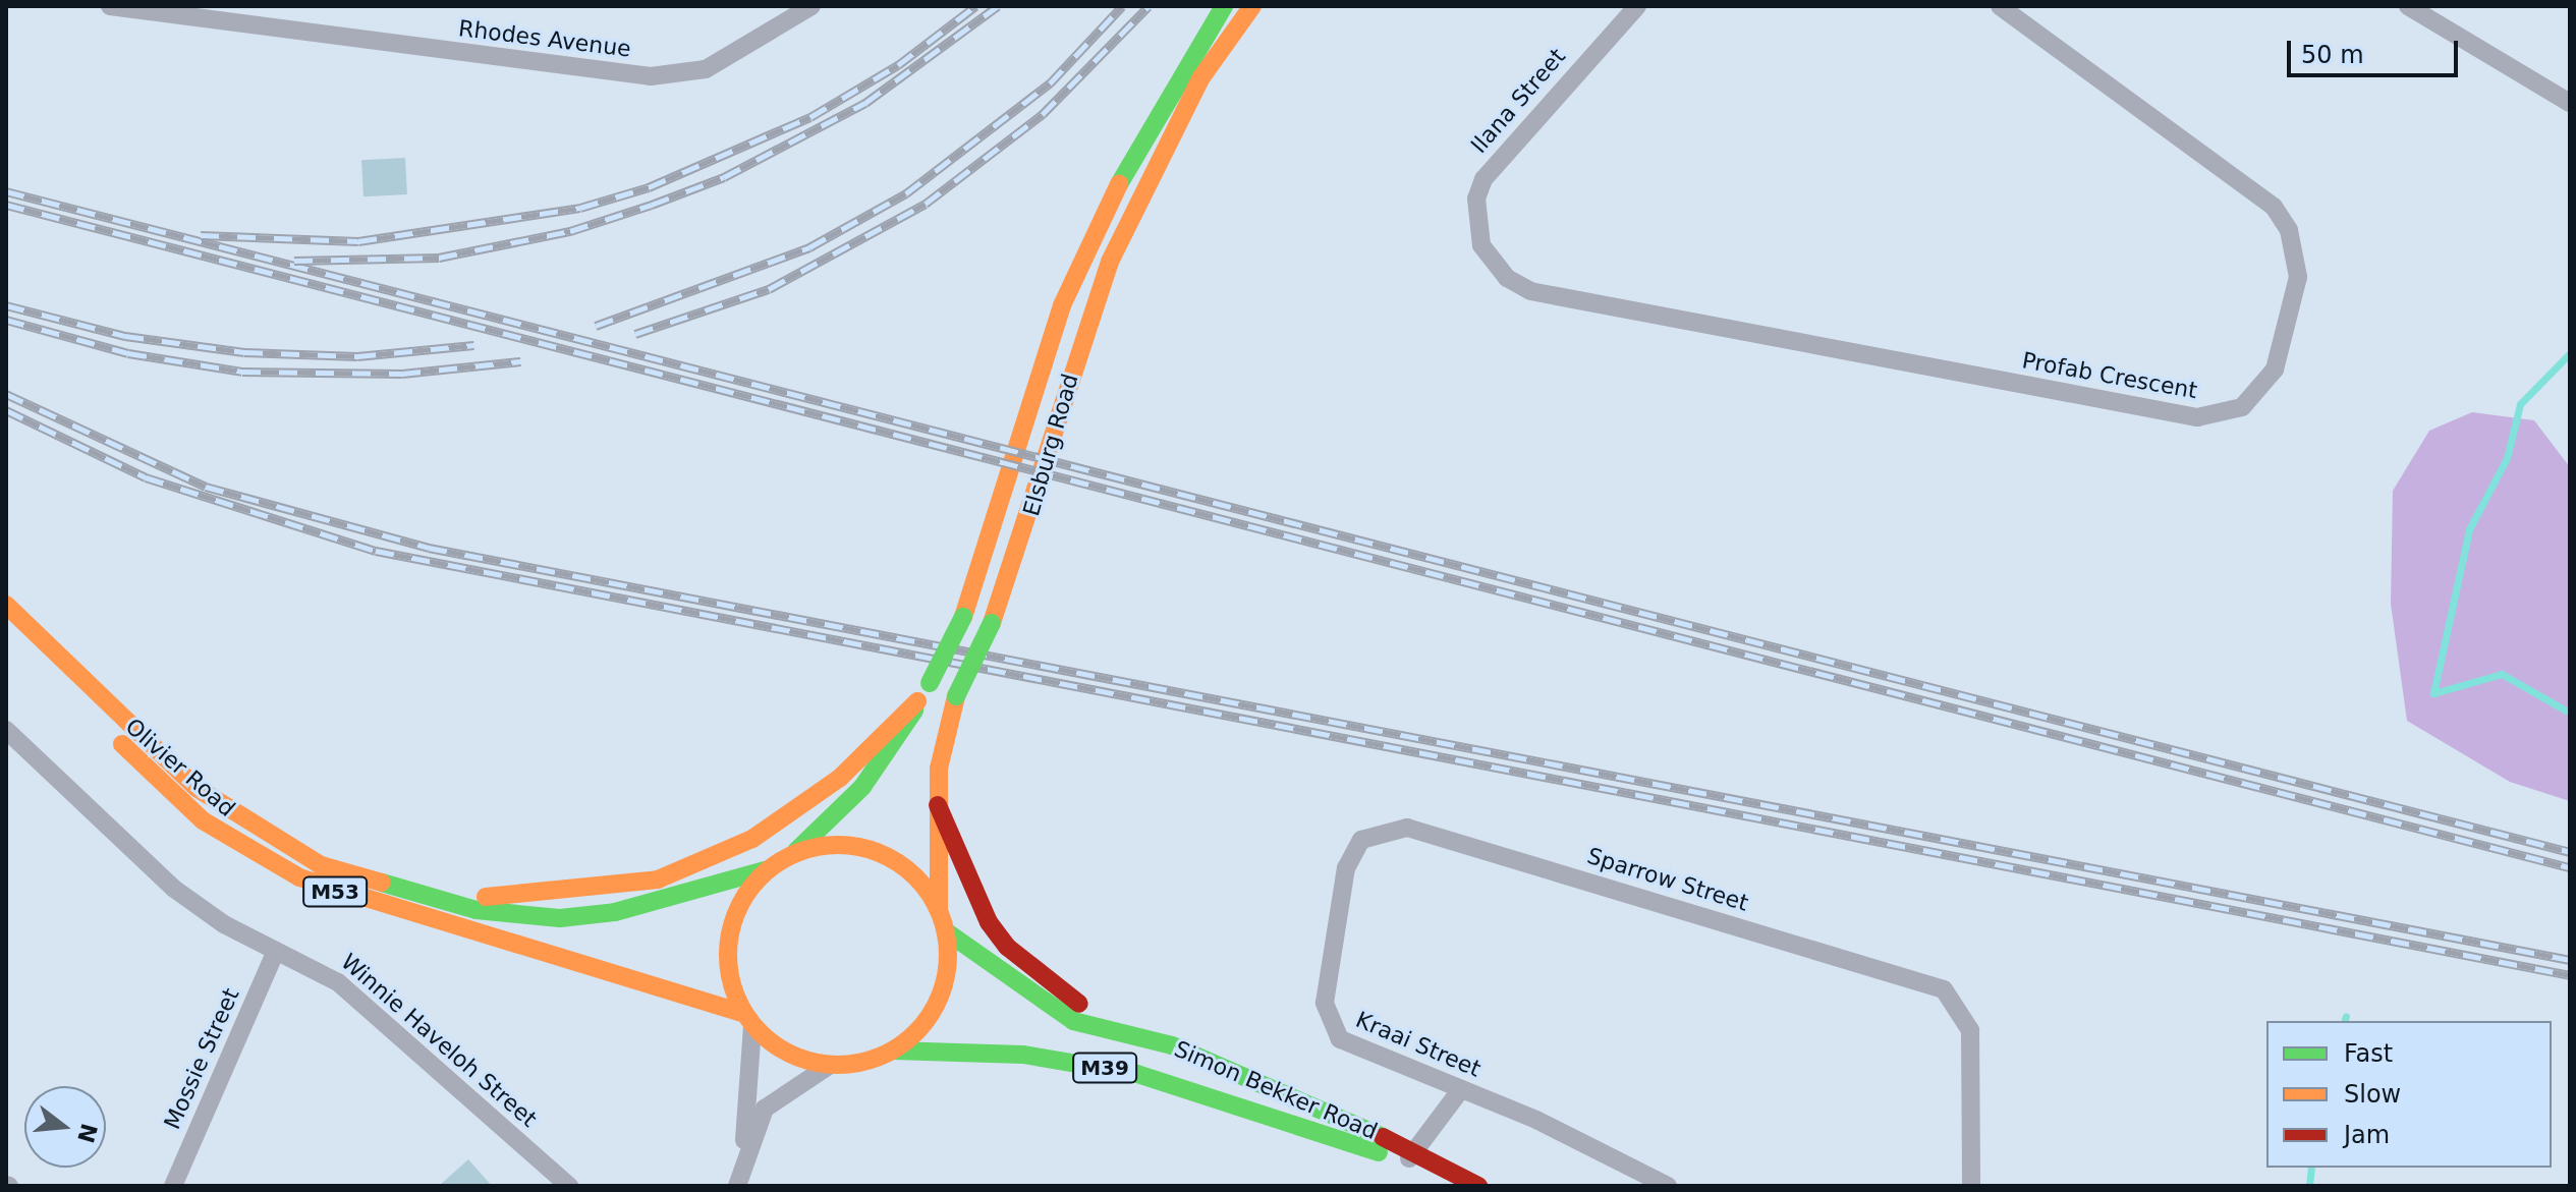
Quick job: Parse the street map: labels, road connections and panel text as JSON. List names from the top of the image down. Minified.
{"streets":{"main road":["Elsburg Road","Olivier Road","M53","M39","Simon Bekker Road"],"street":["Rhodes Avenue","Ilana Street","Profab Crescent","Sparrow Street","Winnie Haveloh Street","Kraai Street","Mossie Street"]},"crossings":[["Ilana Street","Profab Crescent"],["Elsburg Road","Olivier Road"],["Elsburg Road","M53"],["Elsburg Road","Simon Bekker Road"],["Olivier Road","M53"],["Olivier Road","Simon Bekker Road"],["Sparrow Street","Kraai Street"],["M53","Simon Bekker Road"],["Winnie Haveloh Street","Mossie Street"]],"legend":["Fast","Slow","Jam"],"scale_bar":"50 m","north":"right"}
